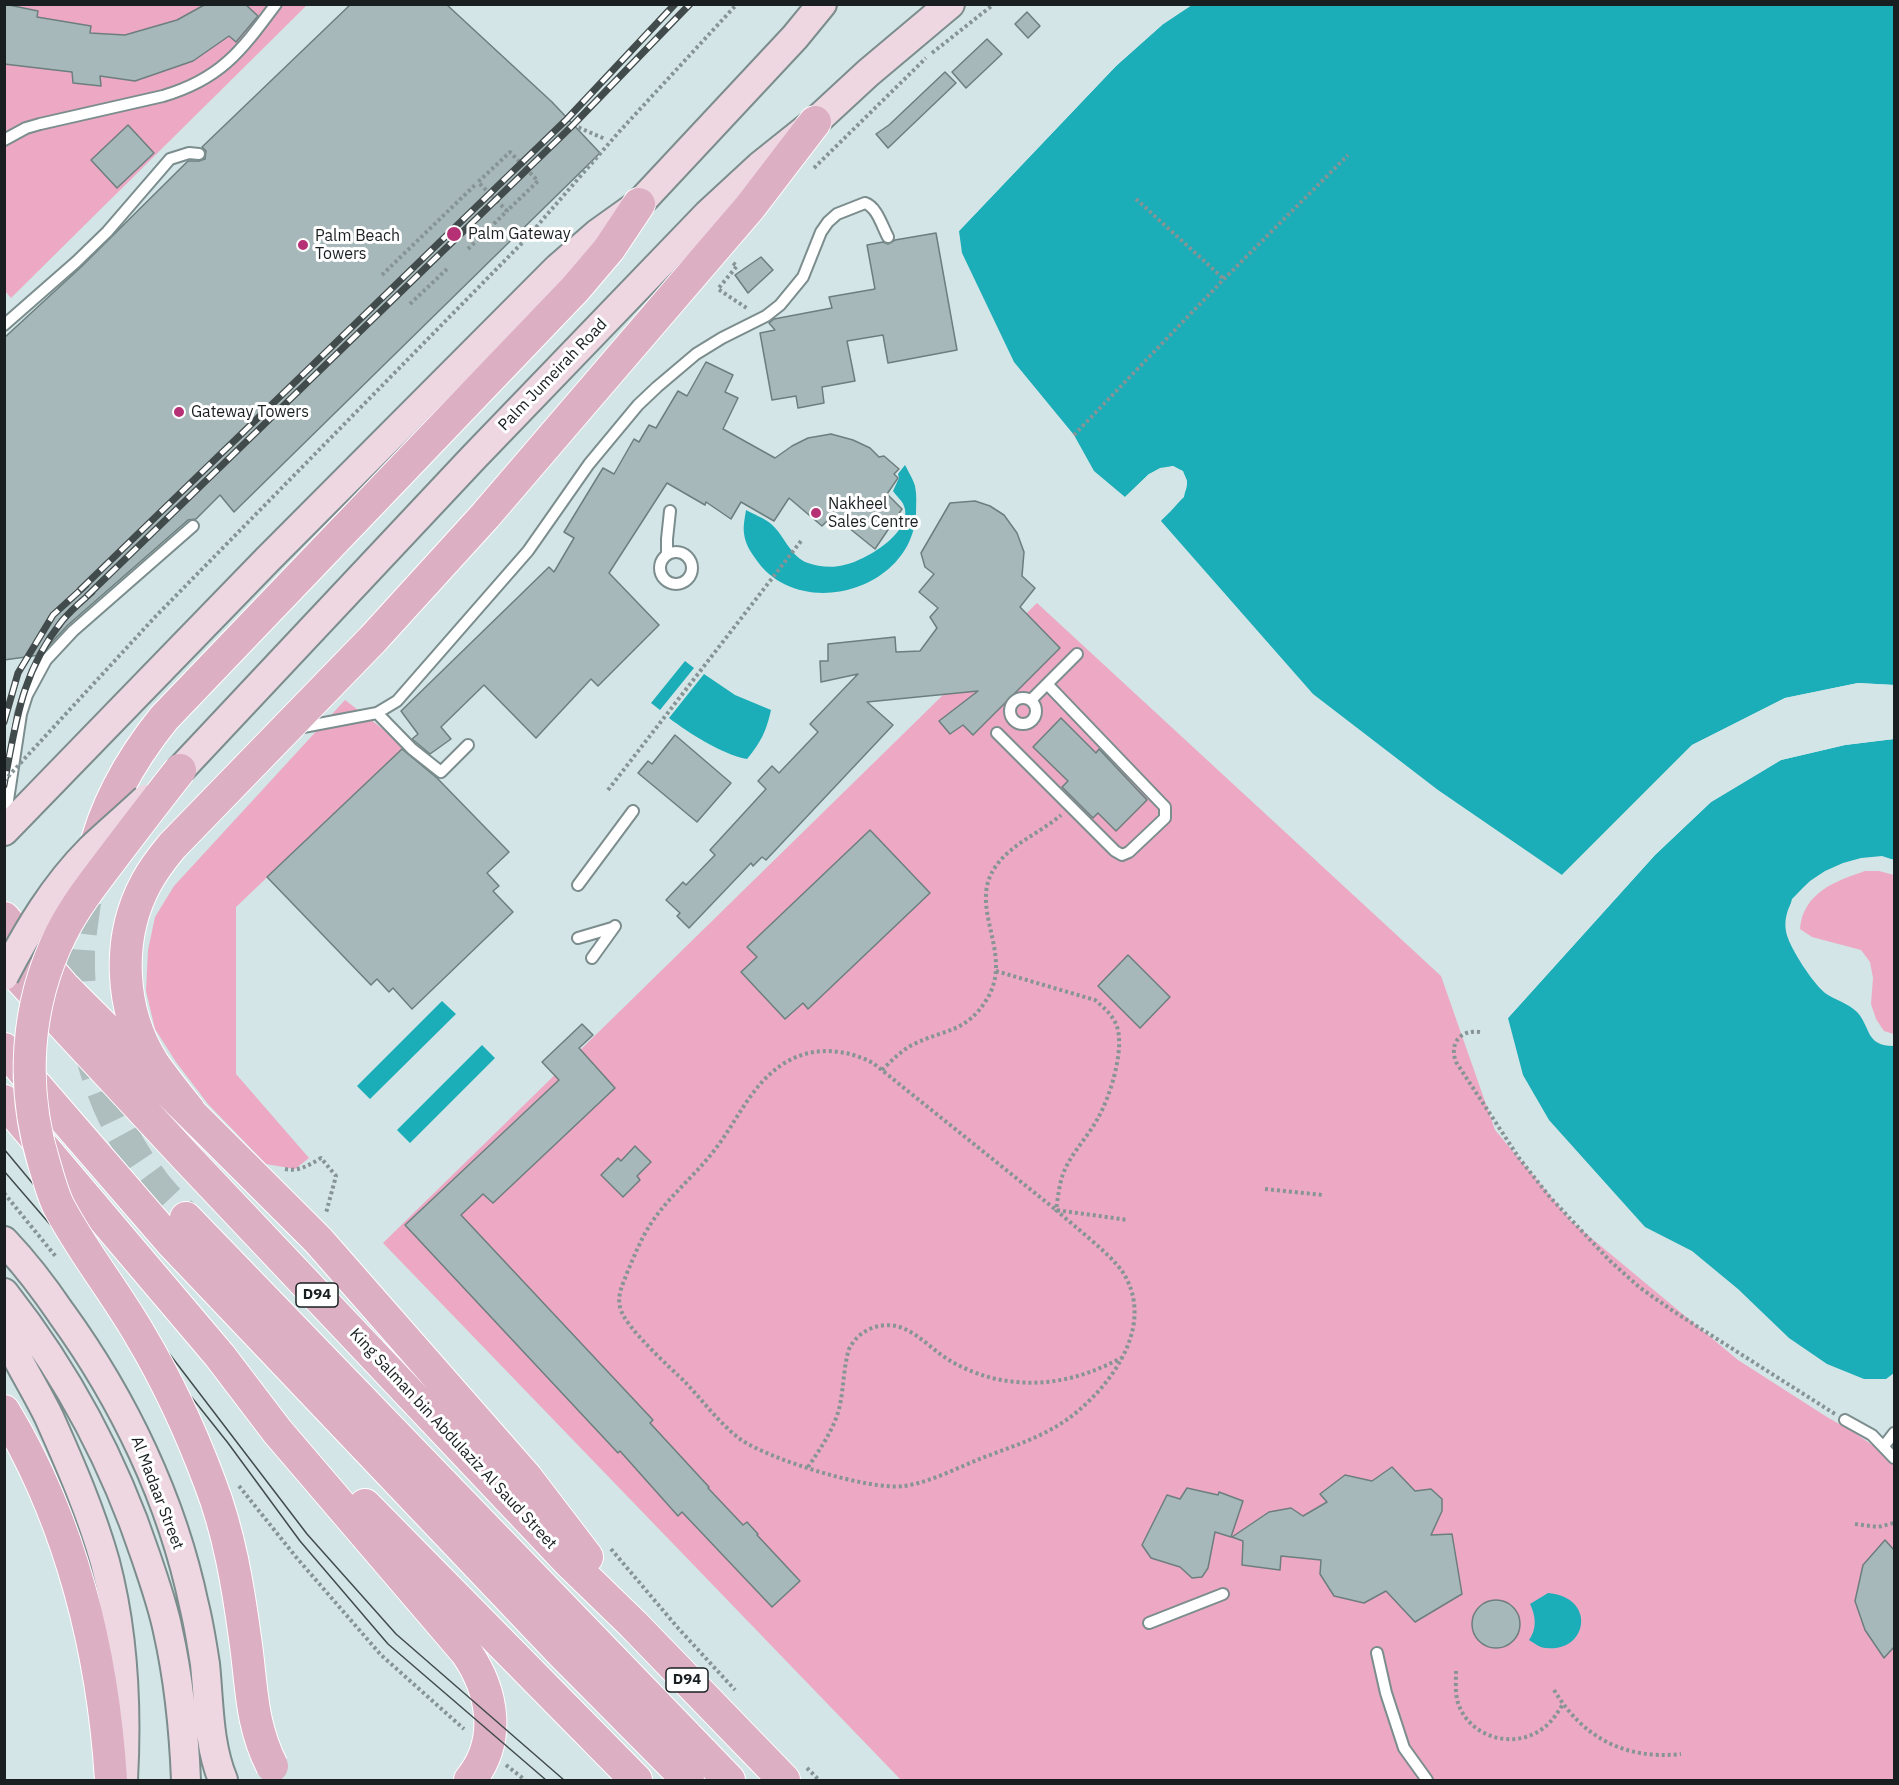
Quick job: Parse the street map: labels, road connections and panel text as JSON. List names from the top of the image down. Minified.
{"streets":{"main road":["Palm Jumeirah Road","D94","King Salman bin Abdulaziz Al Saud Street","Al Madaar Street"]},"places":["Palm Gateway","Palm Beach Towers","Gateway Towers","Nakheel Sales Centre"]}
